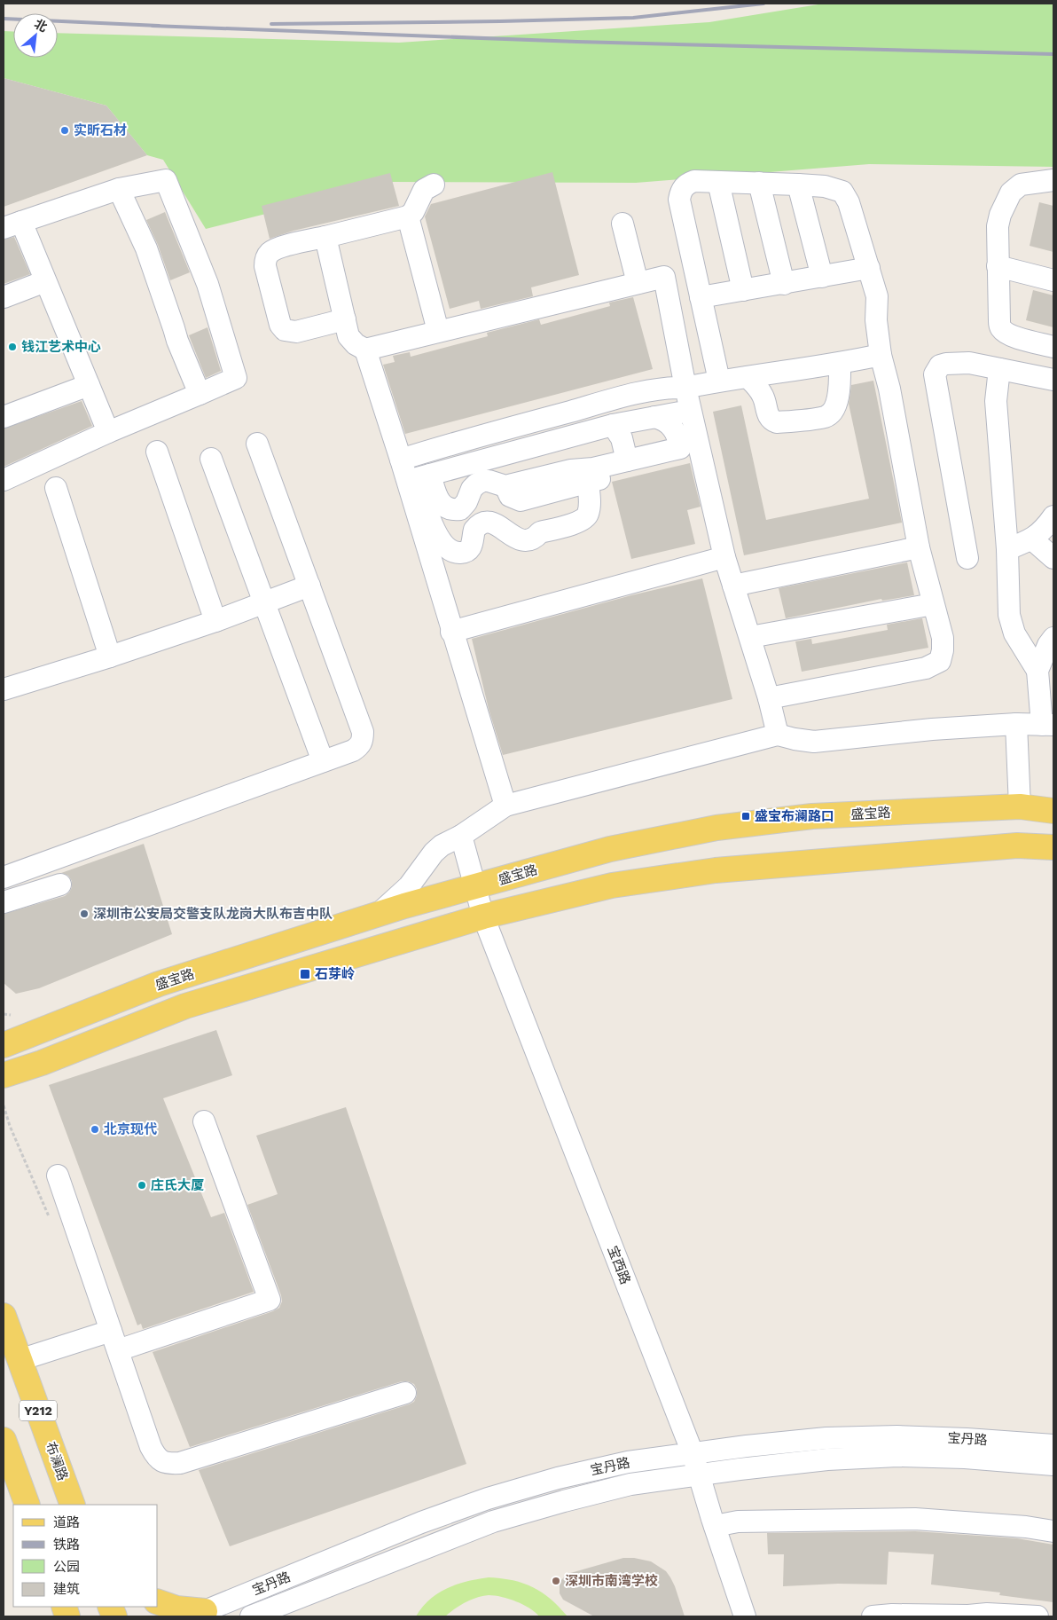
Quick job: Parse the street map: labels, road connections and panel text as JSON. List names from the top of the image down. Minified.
{"streets":{"main road":["盛宝路","Y212","布澜路"],"street":["宝西路","宝丹路"]},"crossings":[["盛宝路","宝西路"],["宝西路","宝丹路"]],"places":{"other":["实昕石材","钱江艺术中心","深圳市公安局交警支队龙岗大队布吉中队","北京现代","庄氏大厦","深圳市南湾学校"],"transit":["盛宝布澜路口","石芽岭"]},"legend":["道路","铁路","公园","建筑"],"north":"top right"}
